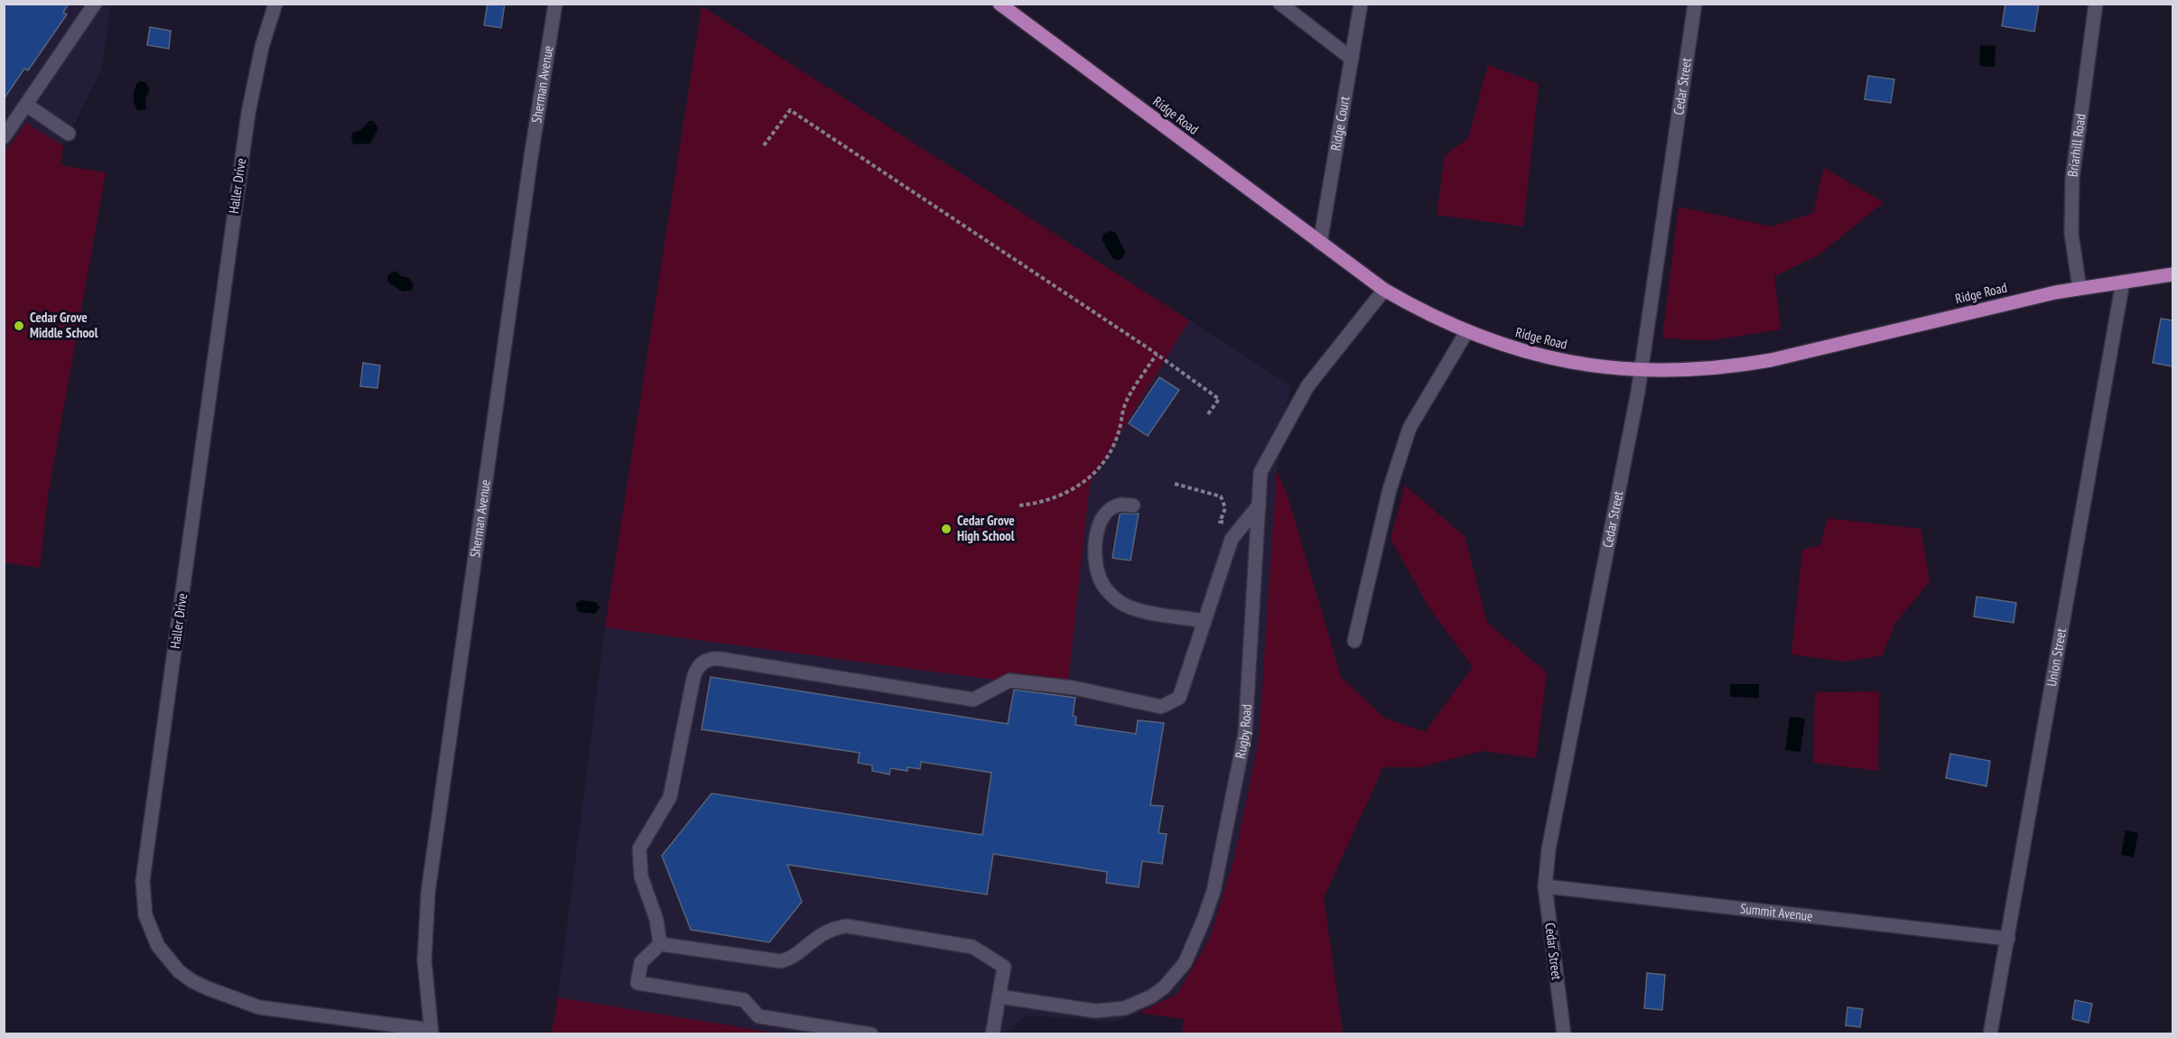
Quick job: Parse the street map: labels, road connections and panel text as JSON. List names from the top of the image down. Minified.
{"streets":{"main road":["Ridge Road"],"street":["Sherman Avenue","Cedar Street","Ridge Court","Briarhill Road","Haller Drive","Union Street","Rugby Road","Summit Avenue"]},"crossings":[["Sherman Avenue","Haller Drive"],["Cedar Street","Ridge Road"],["Cedar Street","Summit Avenue"],["Ridge Road","Ridge Court"],["Ridge Road","Briarhill Road"],["Ridge Road","Union Street"],["Ridge Road","Rugby Road"],["Union Street","Summit Avenue"]],"places":["Cedar Grove Middle School","Cedar Grove High School"]}
